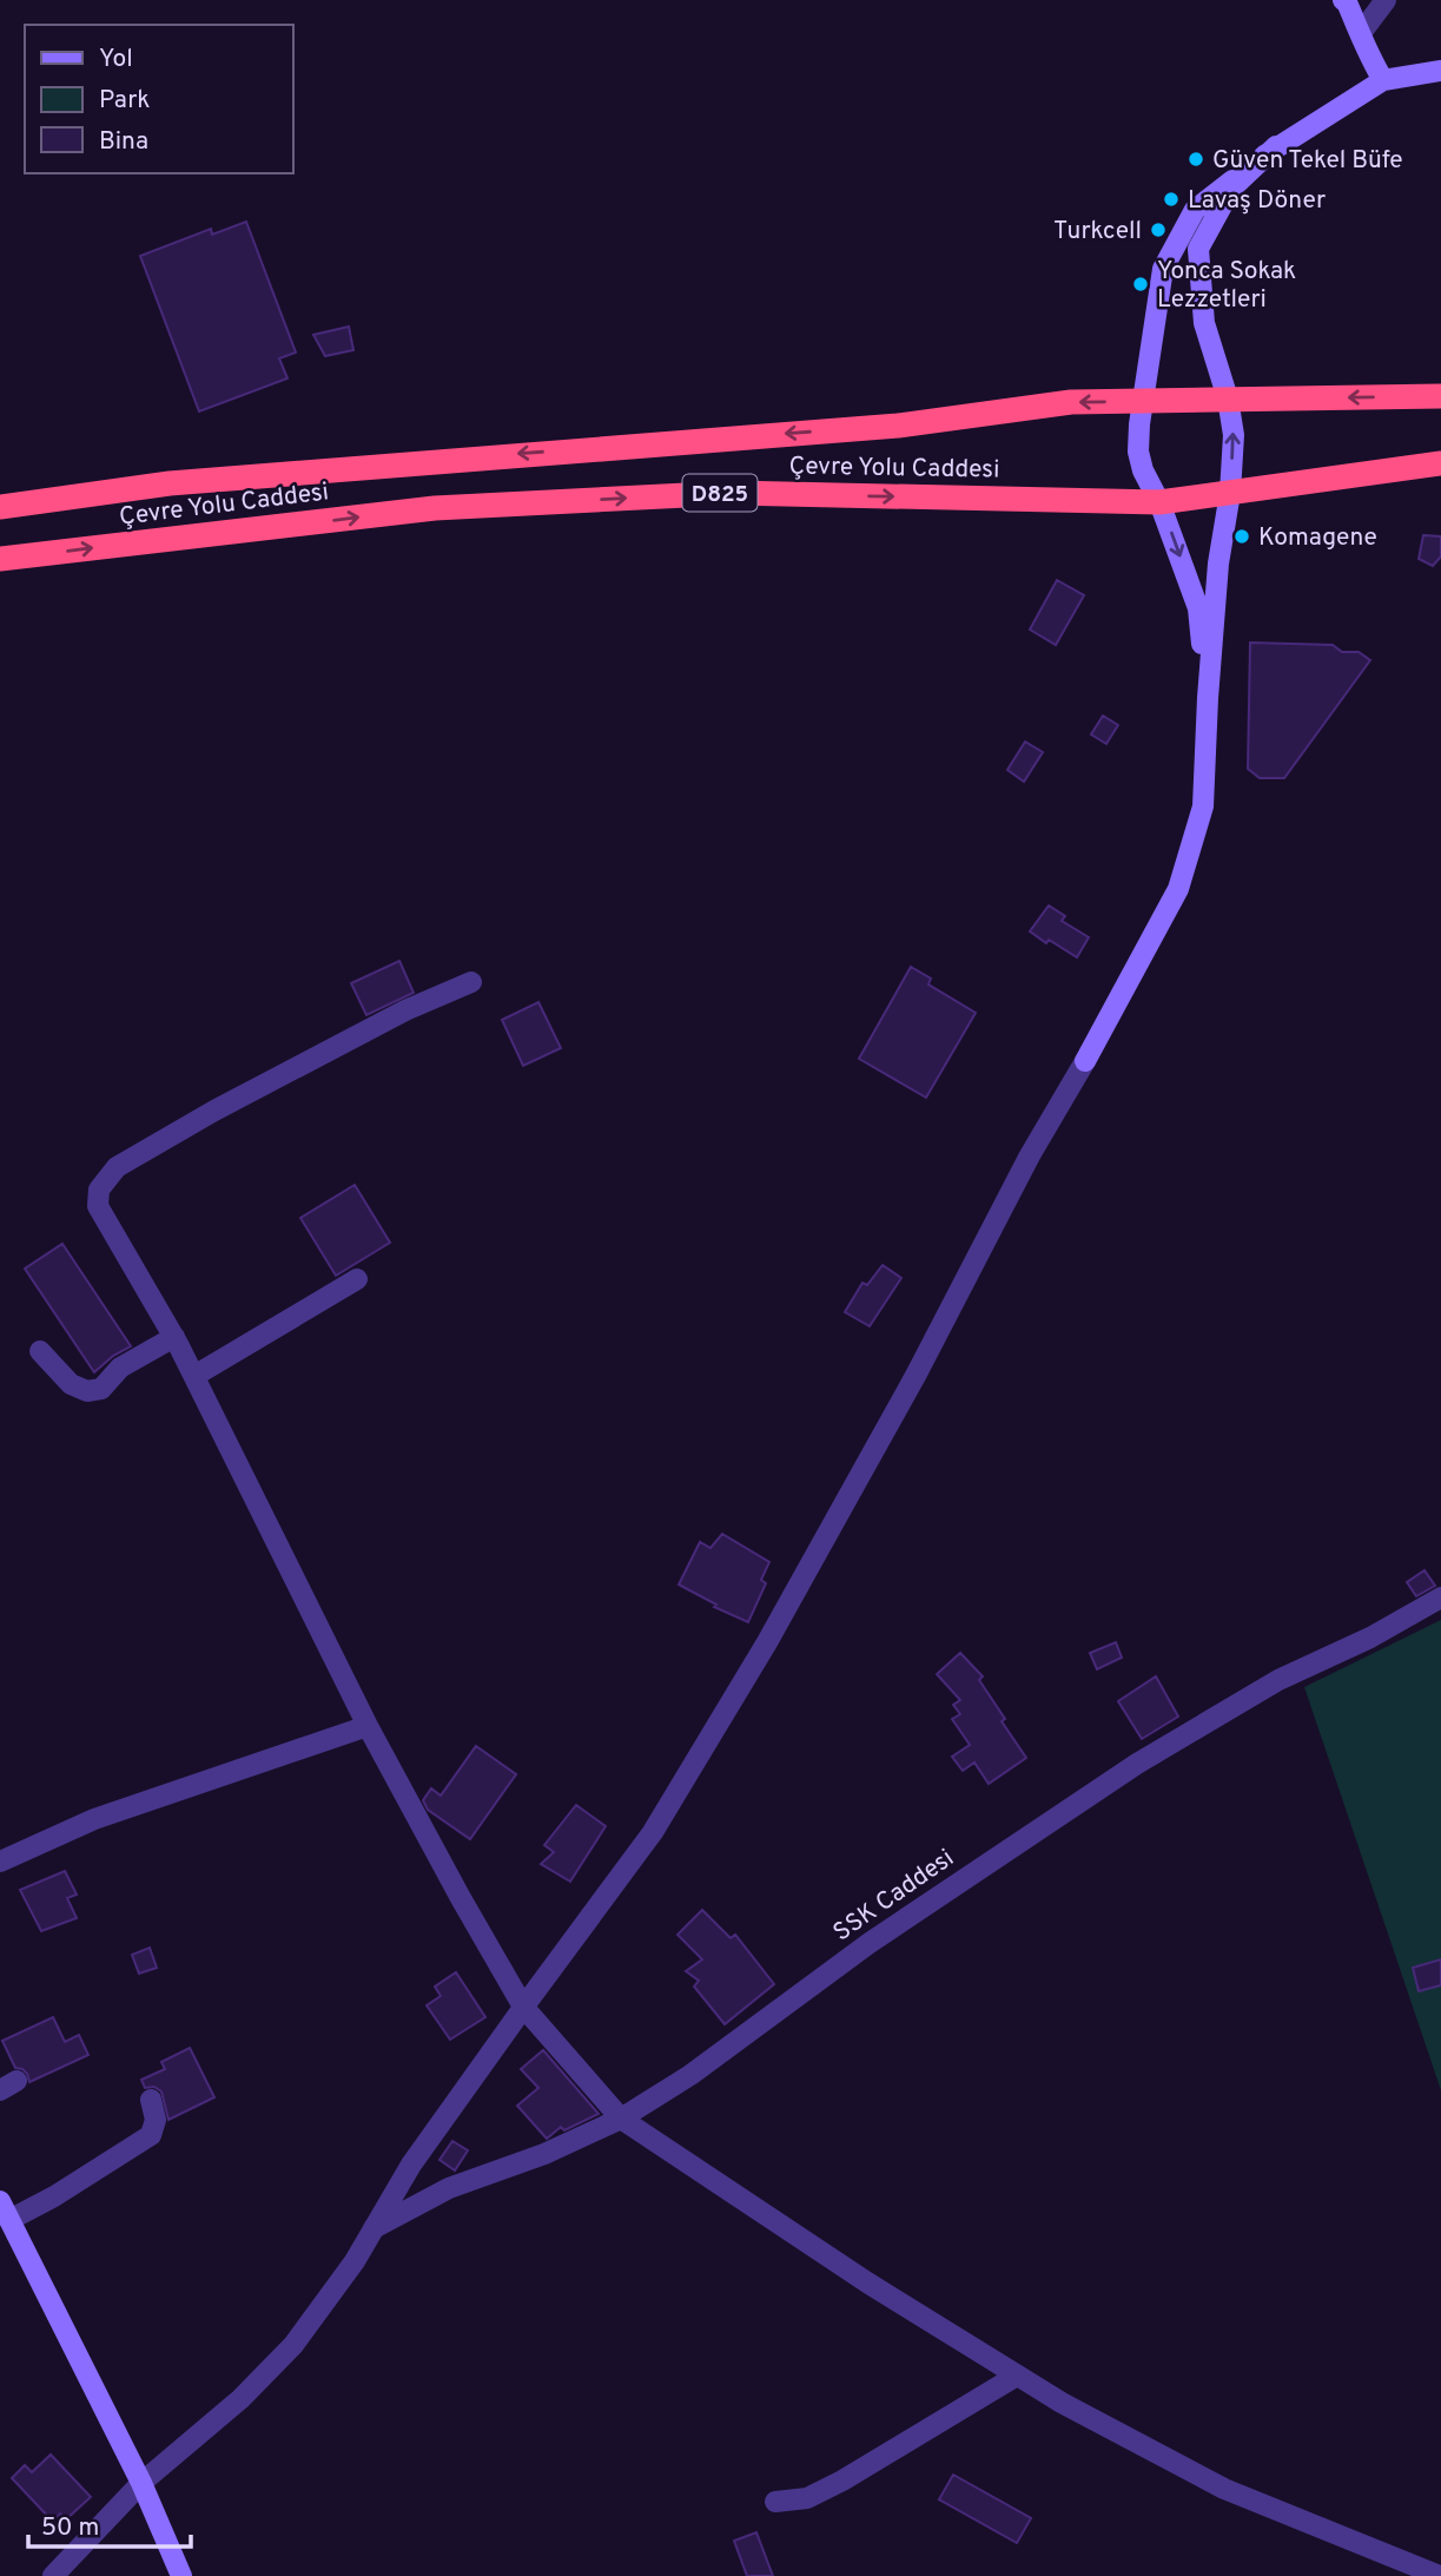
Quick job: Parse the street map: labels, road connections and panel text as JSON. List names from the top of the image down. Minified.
{"streets":{"highway":["Çevre Yolu Caddesi","D825"],"street":["SSK Caddesi"]},"places":["Güven Tekel Büfe","Lavaş Döner","Turkcell","Yonca Sokak Lezzetleri","Komagene"],"legend":["Yol","Park","Bina"],"scale_bar":"50 m"}
